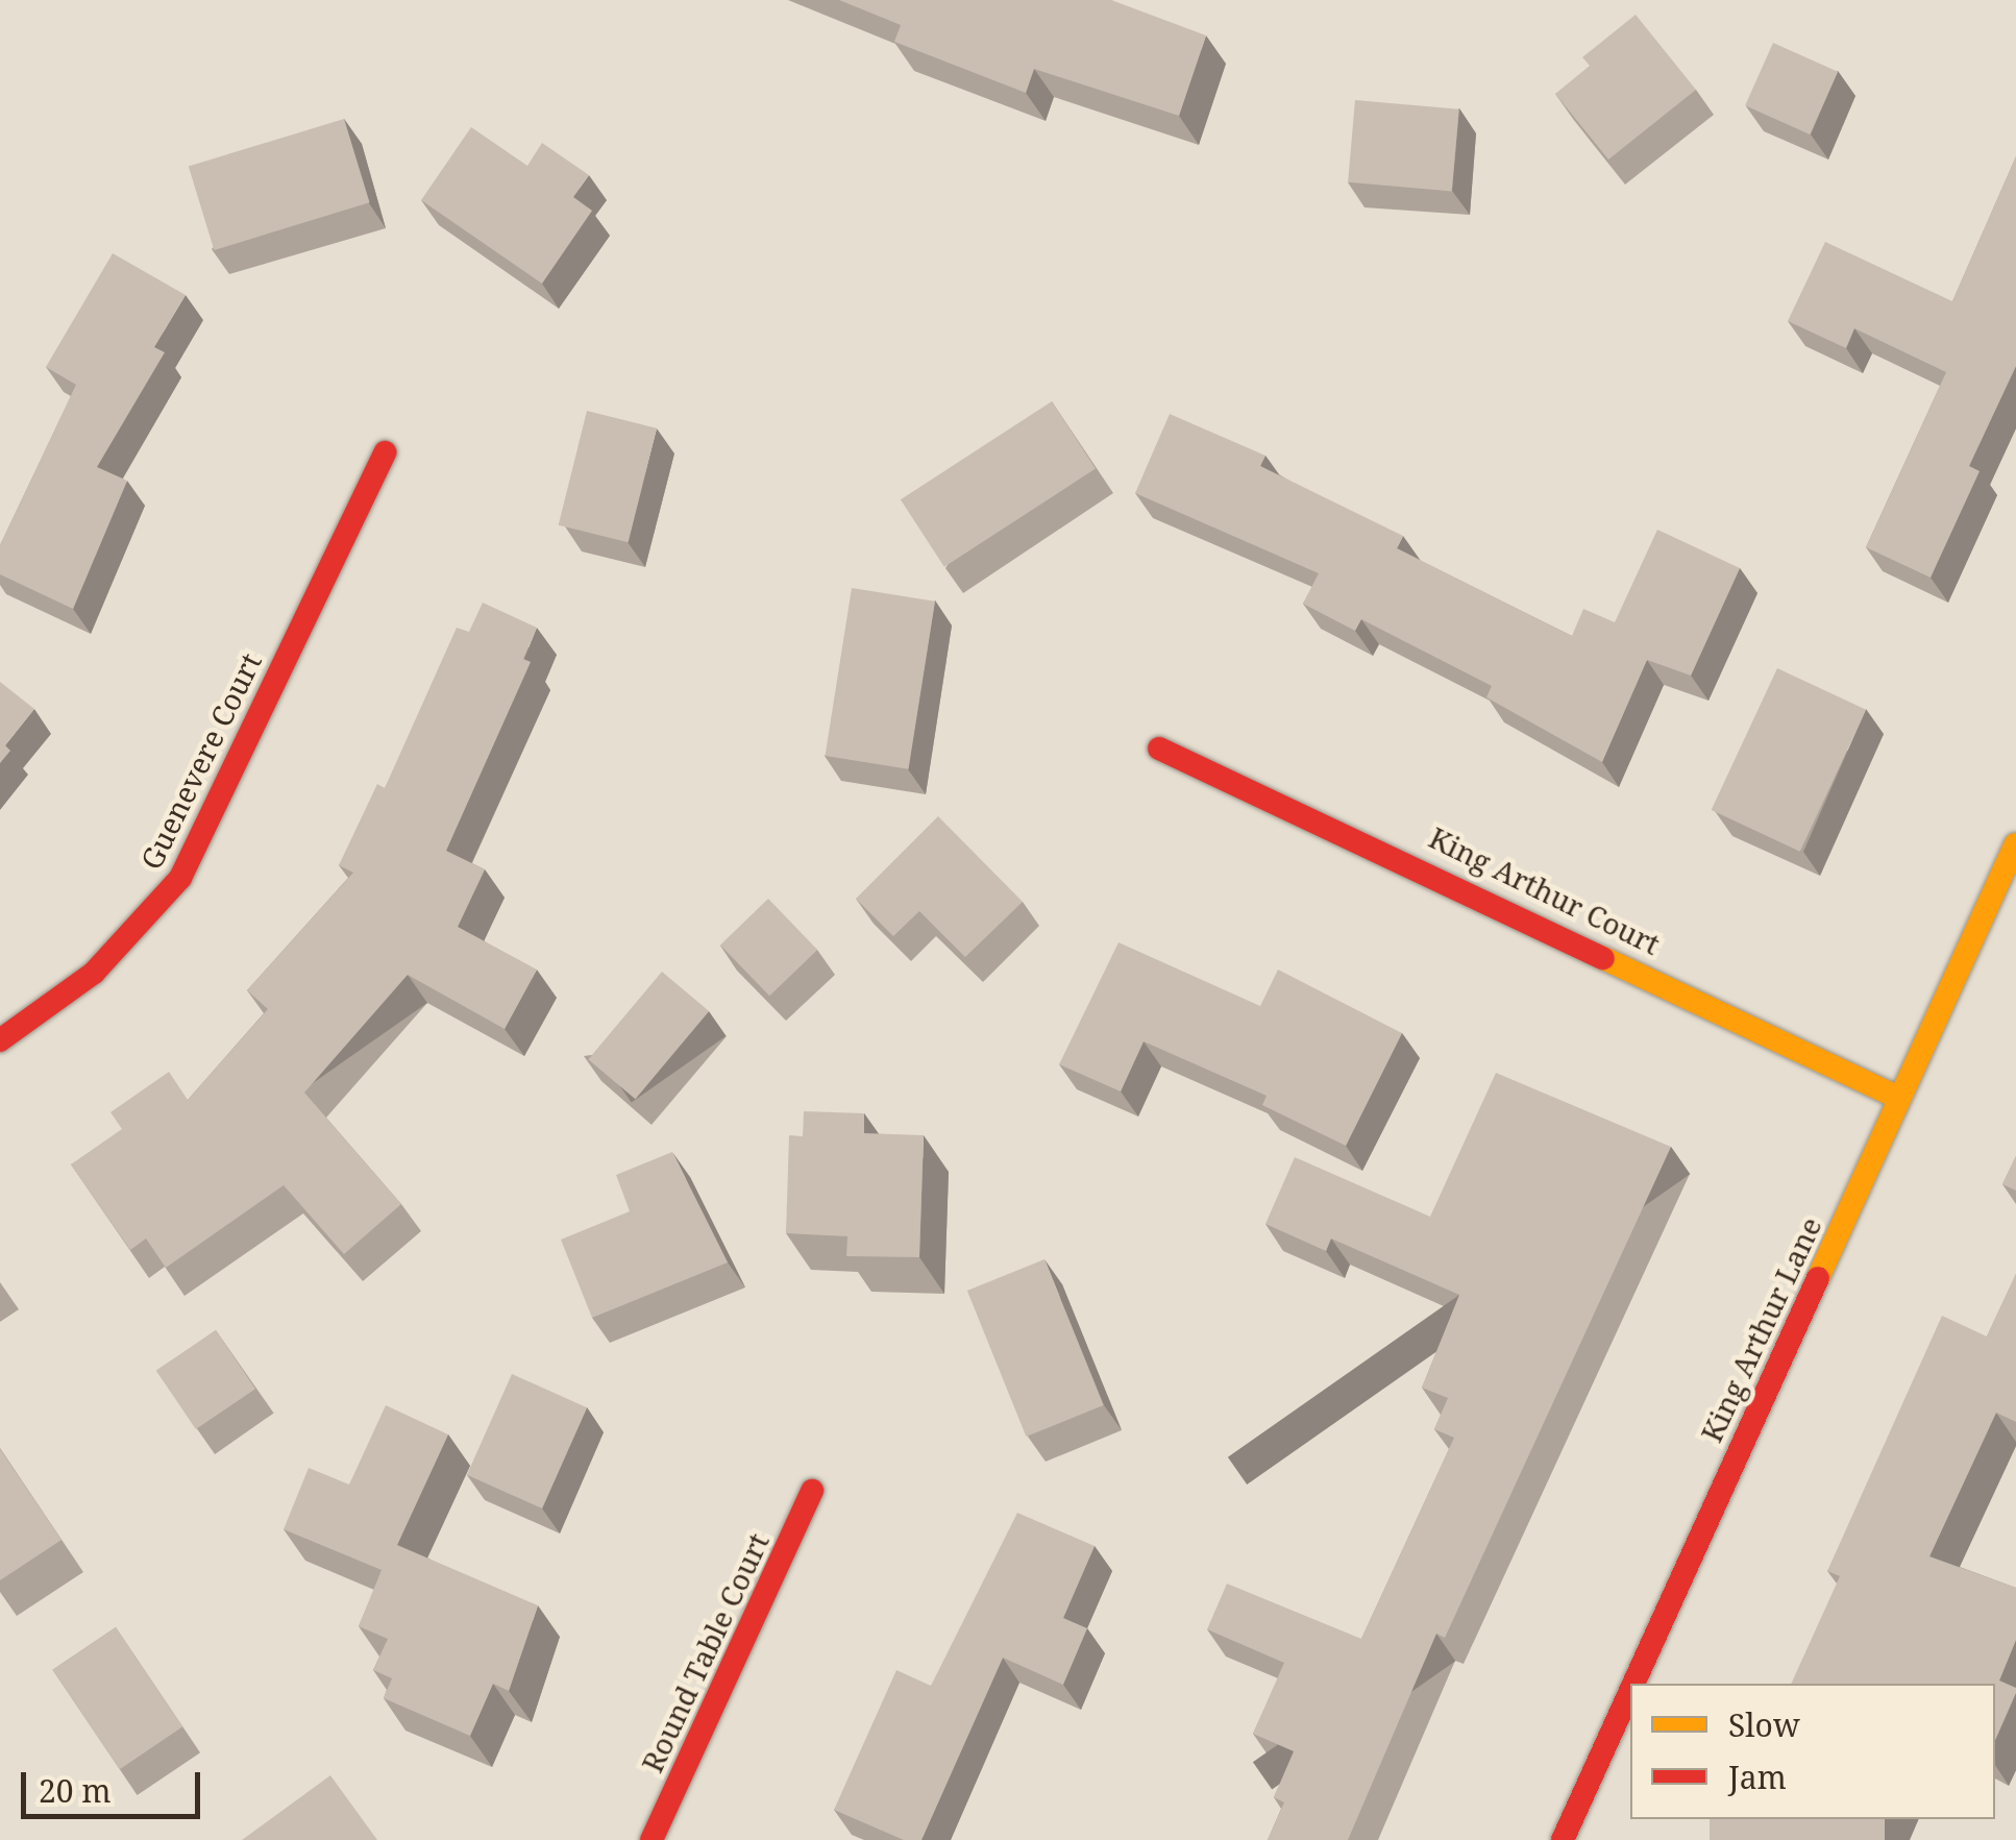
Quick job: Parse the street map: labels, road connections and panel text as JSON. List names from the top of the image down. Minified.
{"streets":{"street":["Guenevere Court","King Arthur Court","King Arthur Lane","Round Table Court"]},"crossings":[["King Arthur Court","King Arthur Lane"]],"legend":["Slow","Jam"],"scale_bar":"20 m"}
